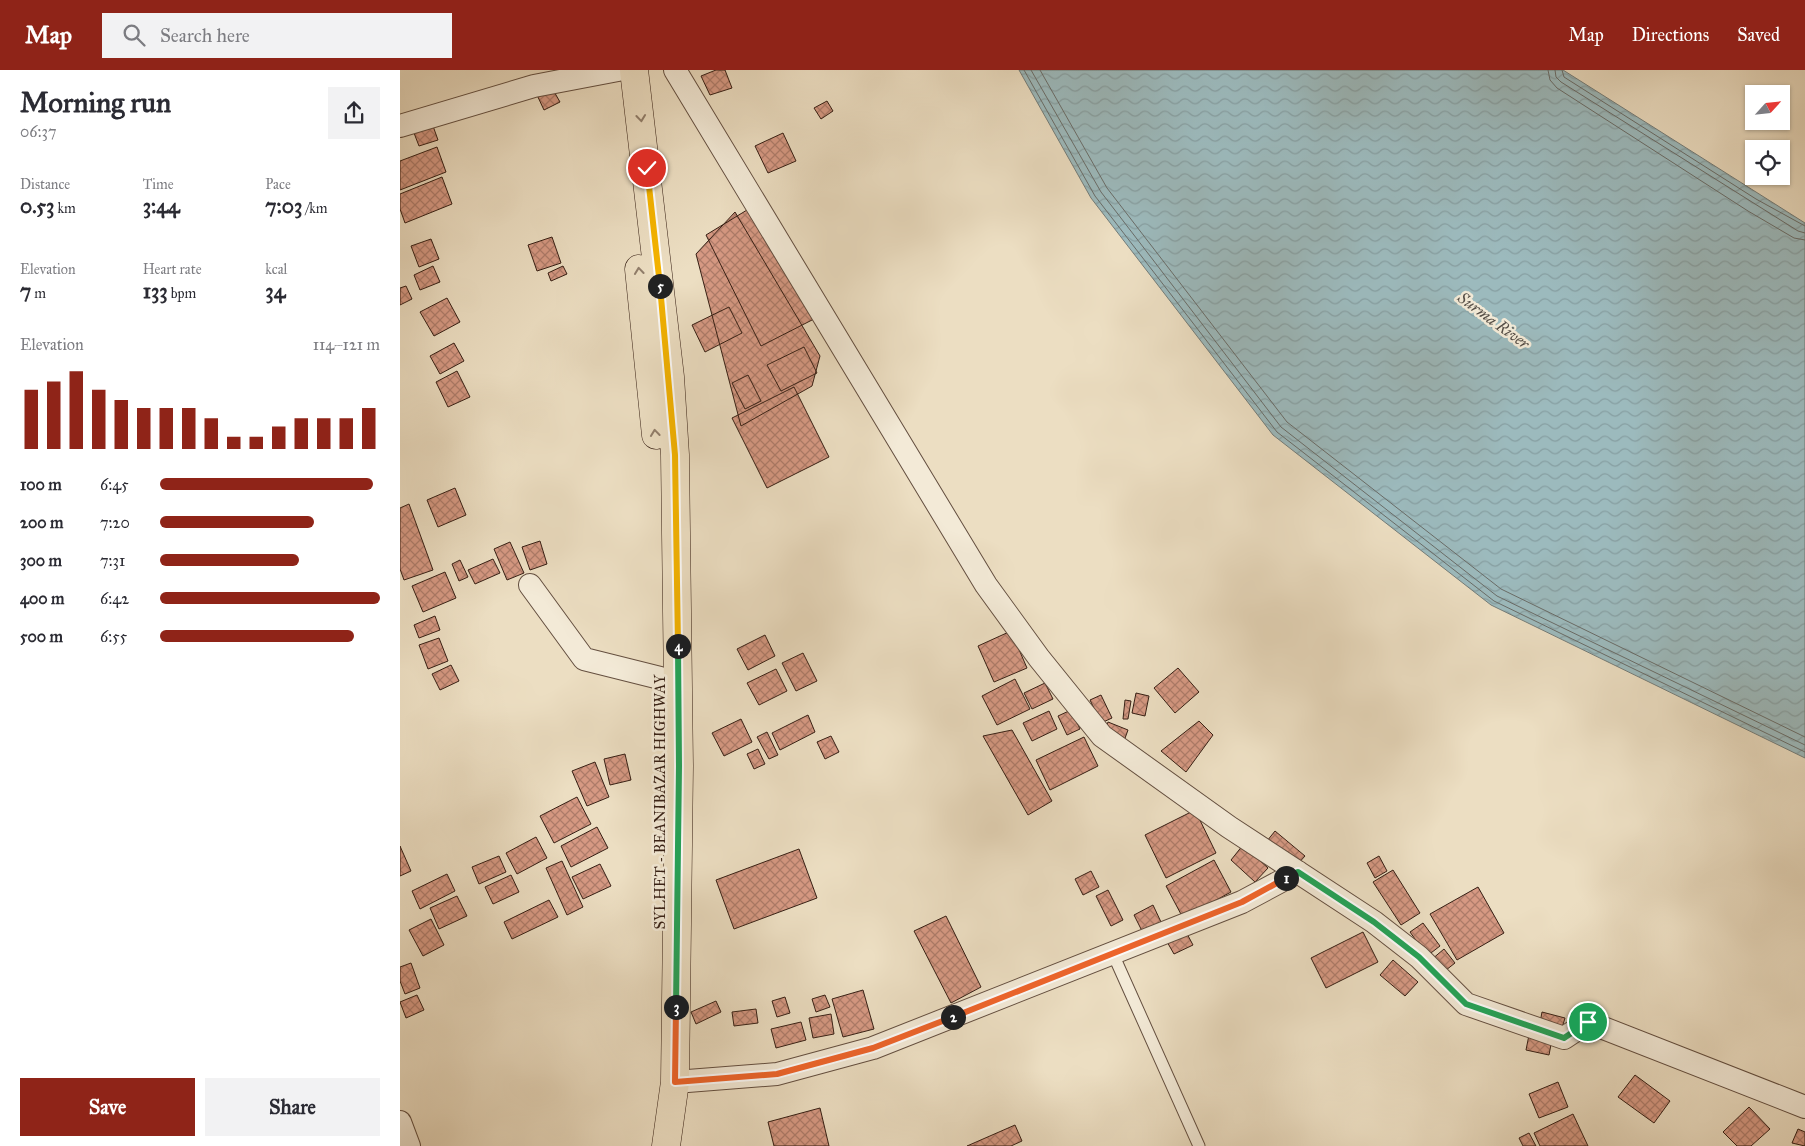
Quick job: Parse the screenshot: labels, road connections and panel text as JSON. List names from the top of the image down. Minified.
{"streets":{"main road":["SYLHET - BEANIBAZAR HIGHWAY"]},"water":["Surma River"],"north":"top right","page":{"header":"Map","search":"Search here","nav":["Map","Directions","Saved"],"heading":["Morning run","06:37"],"stats":[["Distance","0.53 km"],["Time","3:44"],["Pace","7:03 /km"],["Elevation","7 m"],["Heart rate","133 bpm"],["kcal","34"]],"pins":["5","4","1","3","2"],"chart":["Elevation","114–121 m"],"list":[{"name":"100 m","note":"6:45"},{"name":"200 m","note":"7:20"},{"name":"300 m","note":"7:31"},{"name":"400 m","note":"6:42"},{"name":"500 m","note":"6:55"}],"buttons":["Save","Share"]}}
